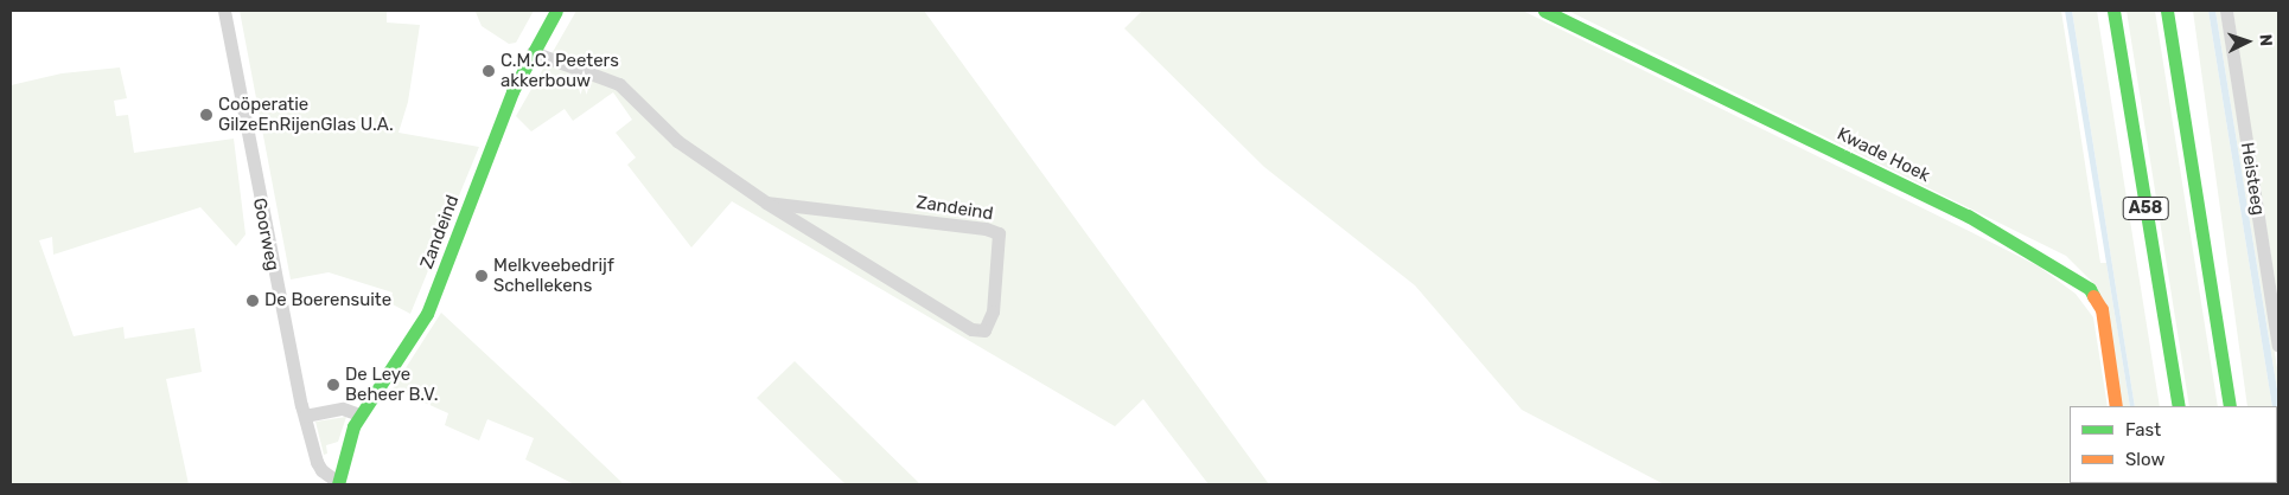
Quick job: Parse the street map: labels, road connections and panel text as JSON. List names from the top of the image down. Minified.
{"streets":{"main road":["Kwade Hoek","Zandeind","A58"],"street":["Heisteeg","Goorweg"]},"crossings":[["Zandeind","Goorweg"]],"places":["C.M.C. Peeters akkerbouw","Coöperatie GilzeEnRijenGlas U.A.","Melkveebedrijf Schellekens","De Boerensuite","De Leye Beheer B.V."],"legend":["Fast","Slow"],"north":"right"}
